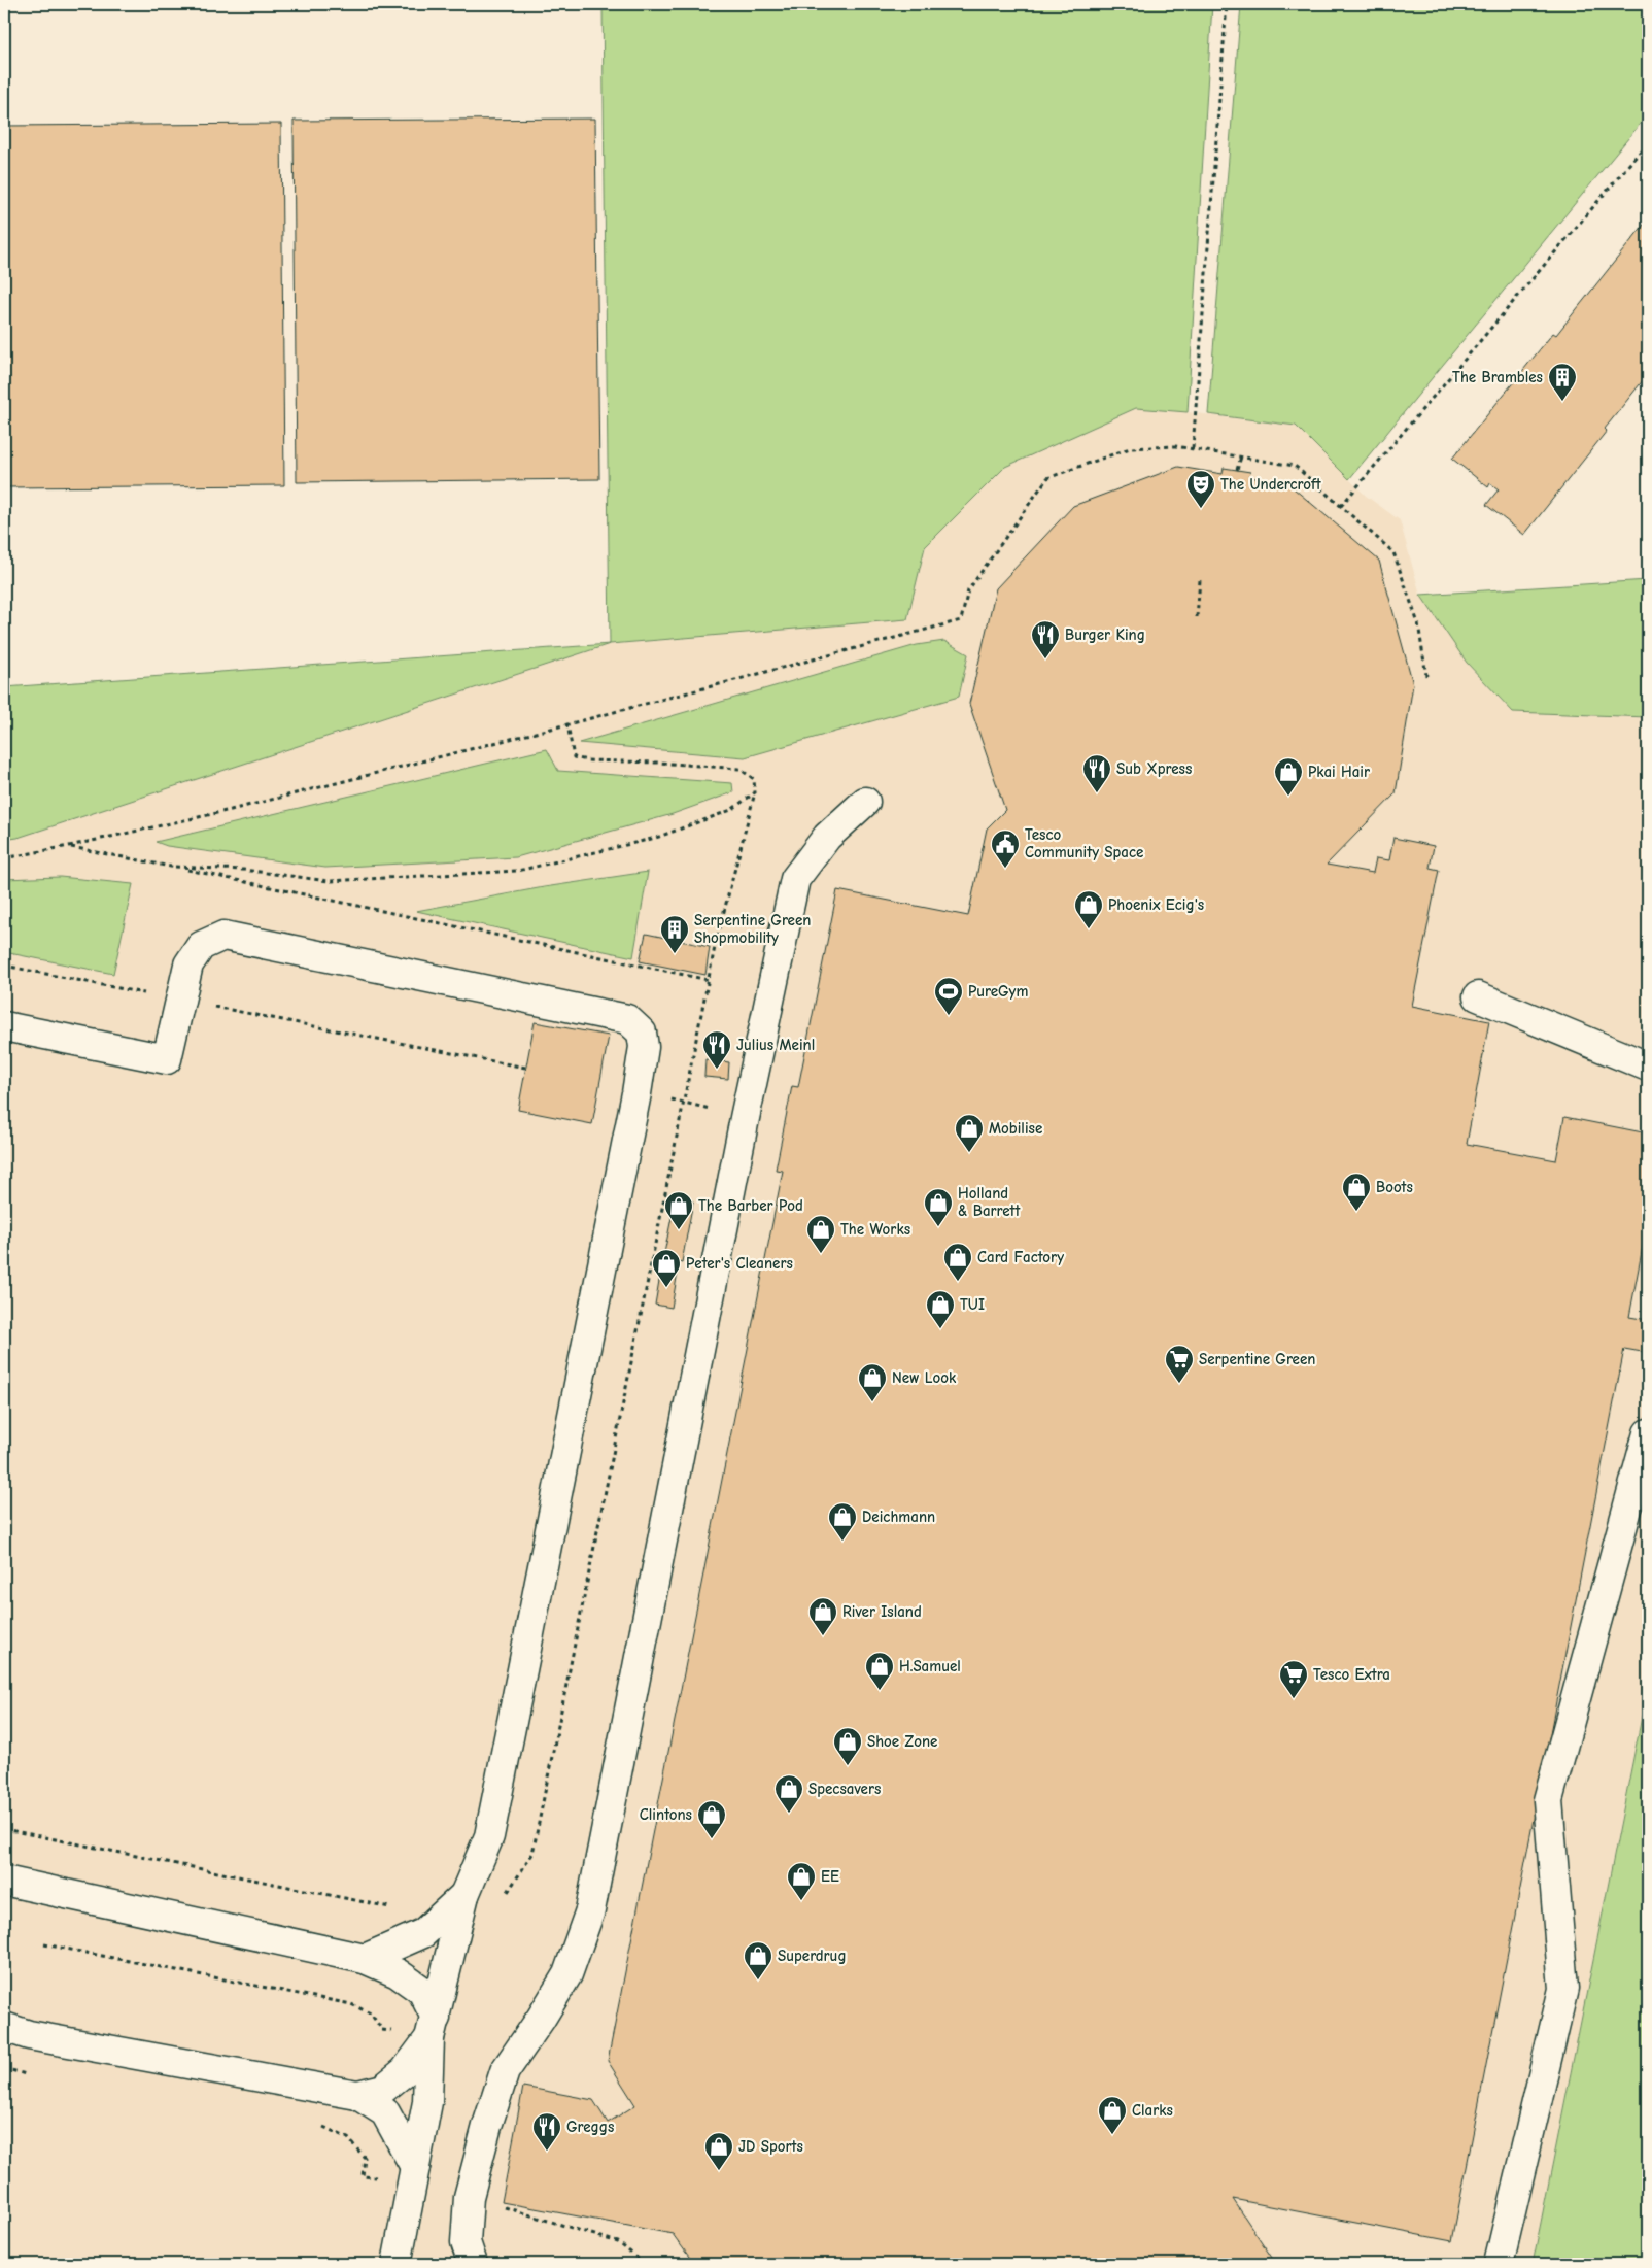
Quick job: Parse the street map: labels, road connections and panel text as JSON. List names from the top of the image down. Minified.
{"places":{"building":["The Brambles","Serpentine Green Shopmobility"],"theatre":["The Undercroft"],"restaurant":["Burger King","Sub Xpress","Julius Meinl","Greggs"],"shop":["Pkai Hair","Phoenix Ecig's","Mobilise","Boots","Holland & Barrett","The Barber Pod","The Works","Card Factory","Peter's Cleaners","TUI","New Look","Deichmann","River Island","H.Samuel","Shoe Zone","Specsavers","Clintons","EE","Superdrug","Clarks","JD Sports"],"public building":["Tesco Community Space"],"sports":["PureGym"],"supermarket":["Serpentine Green","Tesco Extra"]}}
